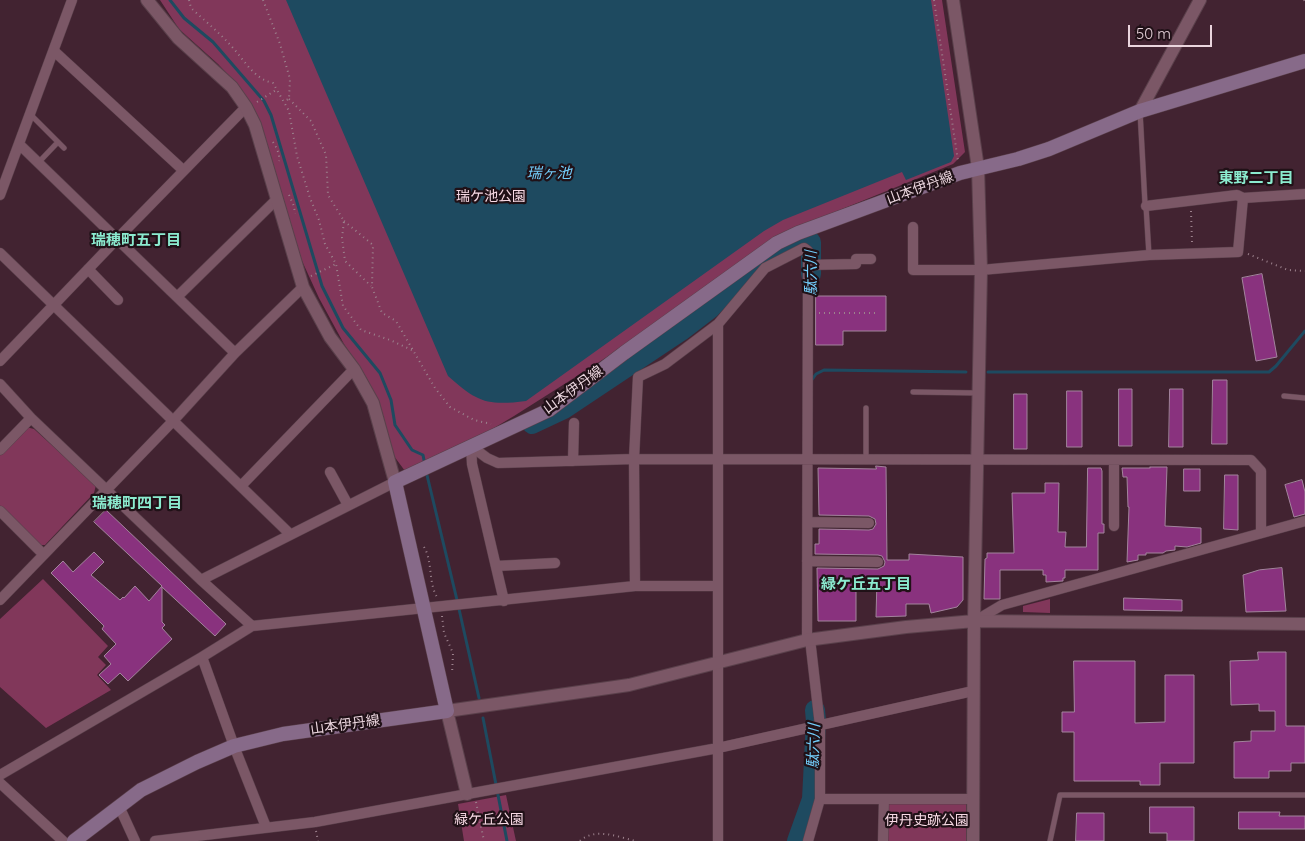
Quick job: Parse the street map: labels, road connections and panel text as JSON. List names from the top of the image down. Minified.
{"streets":{"main road":["山本伊丹線"]},"districts":["東野二丁目","瑞穂町五丁目","瑞穂町四丁目","緑ケ丘五丁目"],"water":["瑞ヶ池","駄六川"],"parks":["瑞ケ池公園","緑ケ丘公園","伊丹史跡公園"],"scale_bar":"50 m"}
